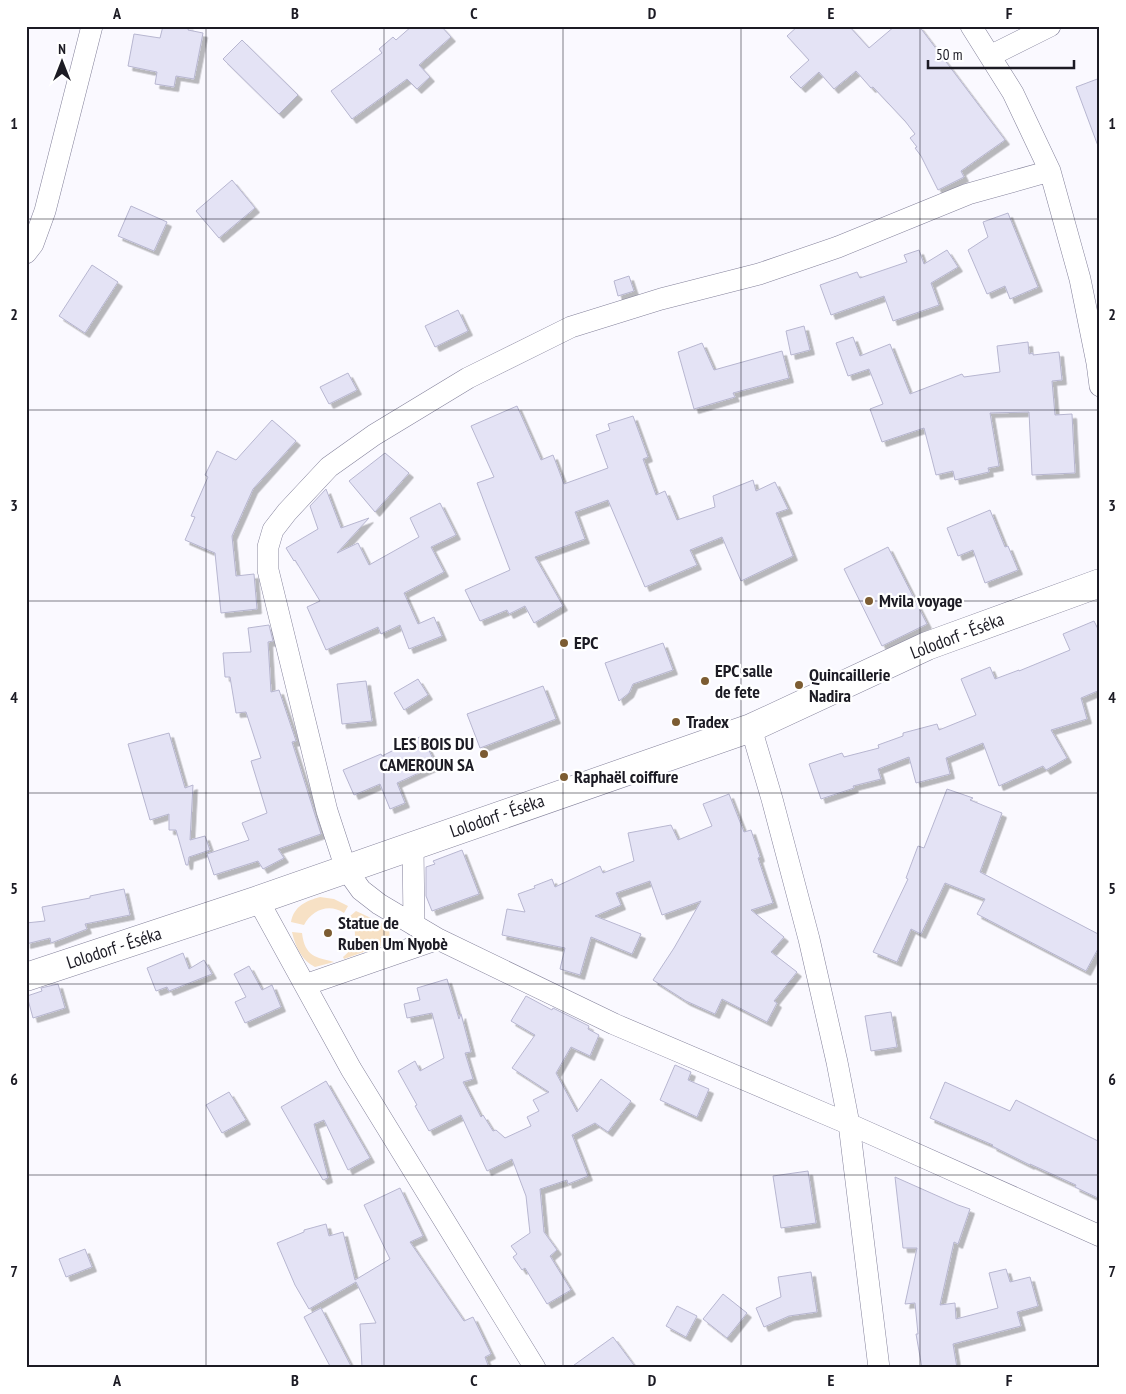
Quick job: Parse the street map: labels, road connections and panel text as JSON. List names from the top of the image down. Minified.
{"streets":{"main road":["Lolodorf - Éséka"]},"places":["Mvila voyage","EPC","EPC salle de fete","Quincaillerie Nadira","Tradex","LES BOIS DU CAMEROUN SA","Raphaël coiffure","Statue de Ruben Um Nyobè"],"scale_bar":"50 m","north":"top","grid":{"columns":["A","B","C","D","E","F"],"rows":["1","2","3","4","5","6","7"]}}
